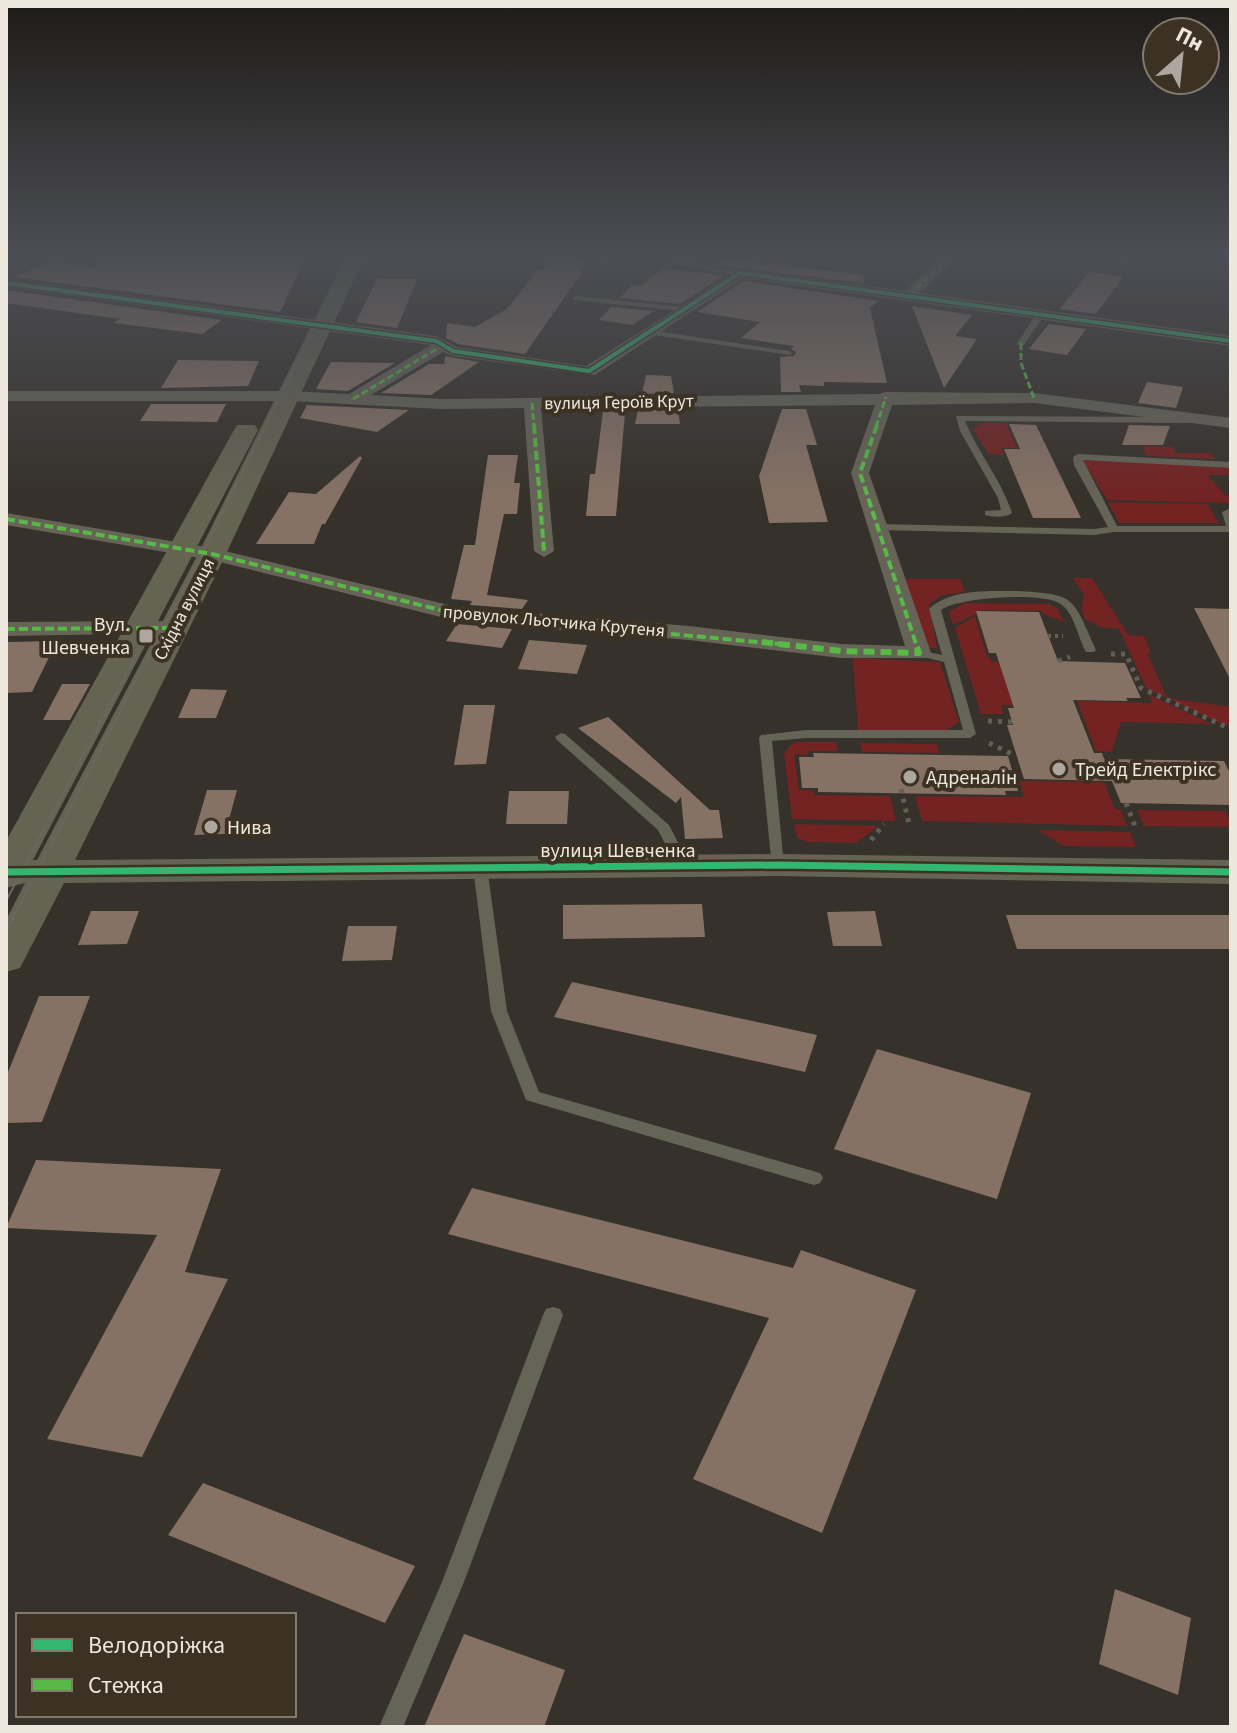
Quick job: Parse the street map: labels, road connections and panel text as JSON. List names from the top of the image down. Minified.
{"streets":{"street":["вулиця Героїв Крут","Східна вулиця","провулок Льотчика Крутеня","вулиця Шевченка"]},"crossings":[["вулиця Героїв Крут","Східна вулиця"],["Східна вулиця","провулок Льотчика Крутеня"],["Східна вулиця","вулиця Шевченка"]],"places":{"transit":["Вул. Шевченка"],"other":["Трейд Електрікс","Адреналін","Нива"]},"legend":["Велодоріжка","Стежка"],"north":"top right"}
